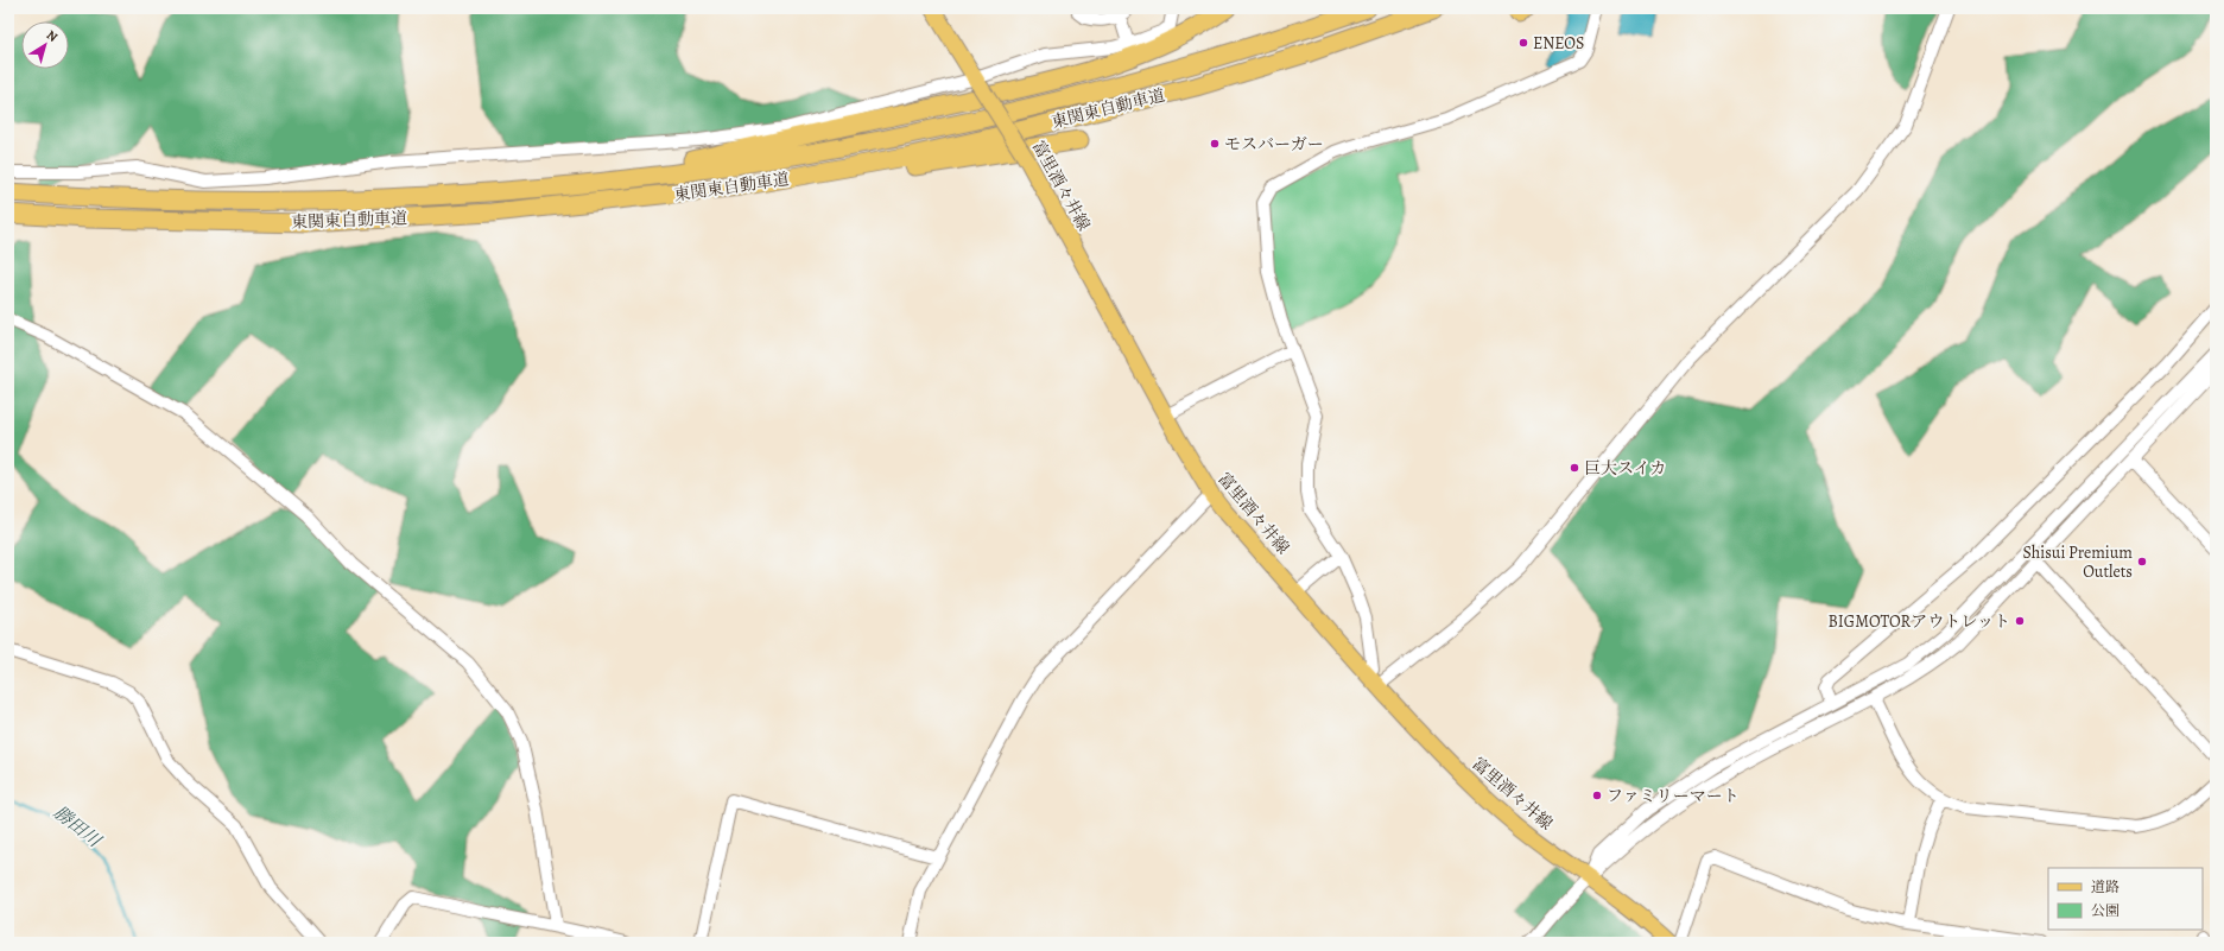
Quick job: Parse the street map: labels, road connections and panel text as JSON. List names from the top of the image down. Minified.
{"streets":{"highway":["東関東自動車道"],"main road":["富里酒々井線"]},"water":["勝田川"],"places":["ENEOS","モスバーガー","巨大スイカ","Shisui Premium Outlets","BIGMOTORアウトレット","ファミリーマート"],"legend":["道路","公園"],"north":"top right"}
